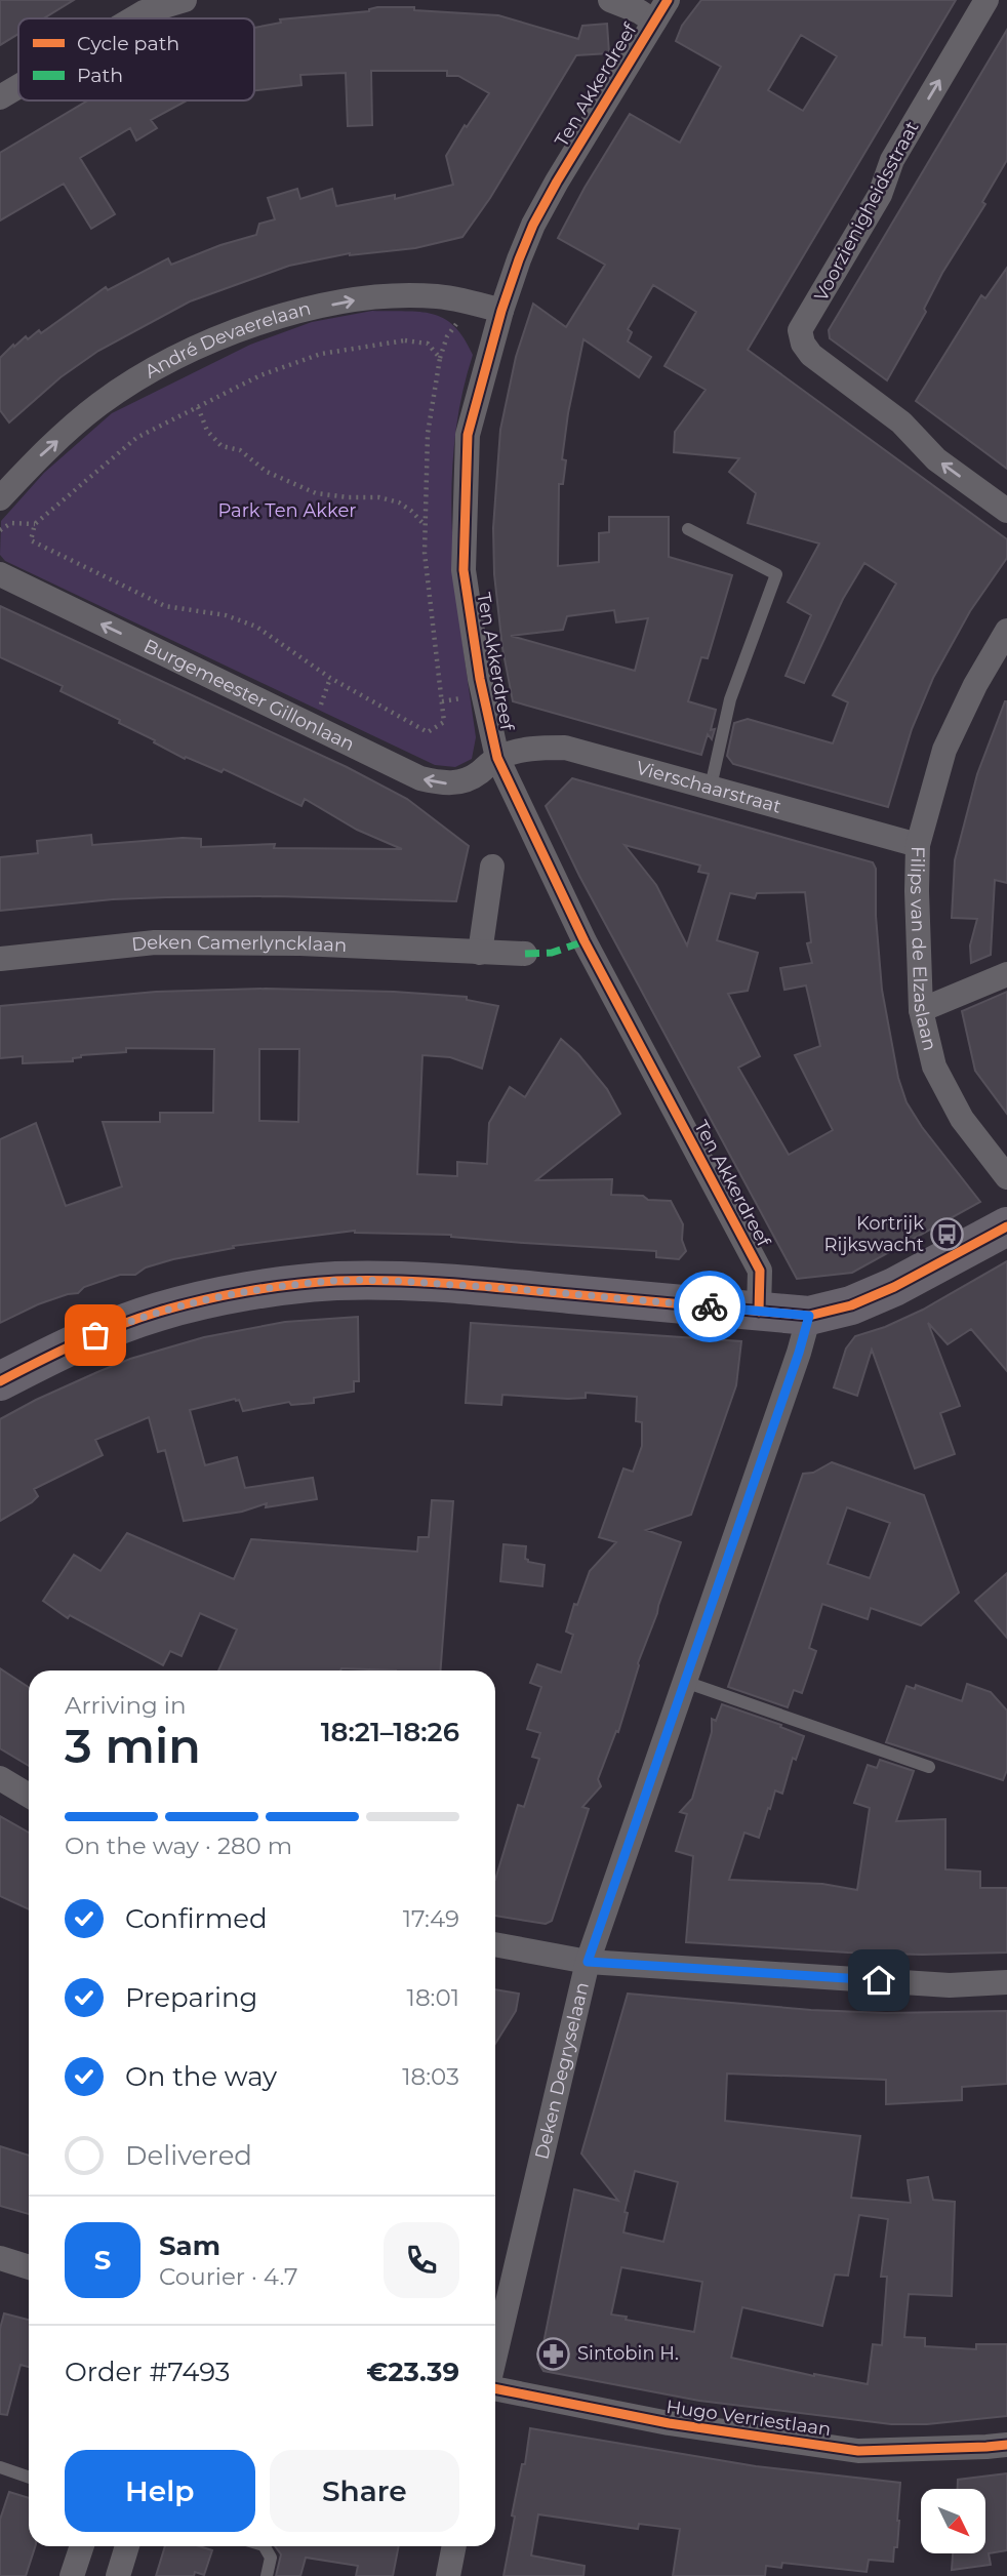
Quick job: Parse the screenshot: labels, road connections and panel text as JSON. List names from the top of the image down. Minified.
{"streets":{"street":["Ten Akkerdreef","Voorzienigheidsstraat","André Devaerelaan","Burgemeester Gillonlaan","Vierschaarstraat","Deken Camerlyncklaan","Filips van de Elzaslaan","Deken Degryselaan","Hugo Verriestlaan"]},"crossings":[["Ten Akkerdreef","André Devaerelaan"],["Ten Akkerdreef","Burgemeester Gillonlaan"],["Ten Akkerdreef","Vierschaarstraat"],["Burgemeester Gillonlaan","Vierschaarstraat"],["Vierschaarstraat","Filips van de Elzaslaan"]],"one_way":["André Devaerelaan","Burgemeester Gillonlaan"],"parks":["Park Ten Akker"],"places":{"bus stop":["Kortrijk Rijkswacht"],"pharmacy":["Sintobin H."]},"legend":["Cycle path","Path"],"north":"bottom right","page":{"heading":["3 min","Arriving in","18:21–18:26"],"panel":["Sam","Courier · 4.7","Order #7493","€23.39"],"bar":"On the way · 280 m","list":[["Confirmed","17:49"],["Preparing","18:01"],["On the way","18:03"],"Delivered"],"round":"S","buttons":["Help","Share"]}}
